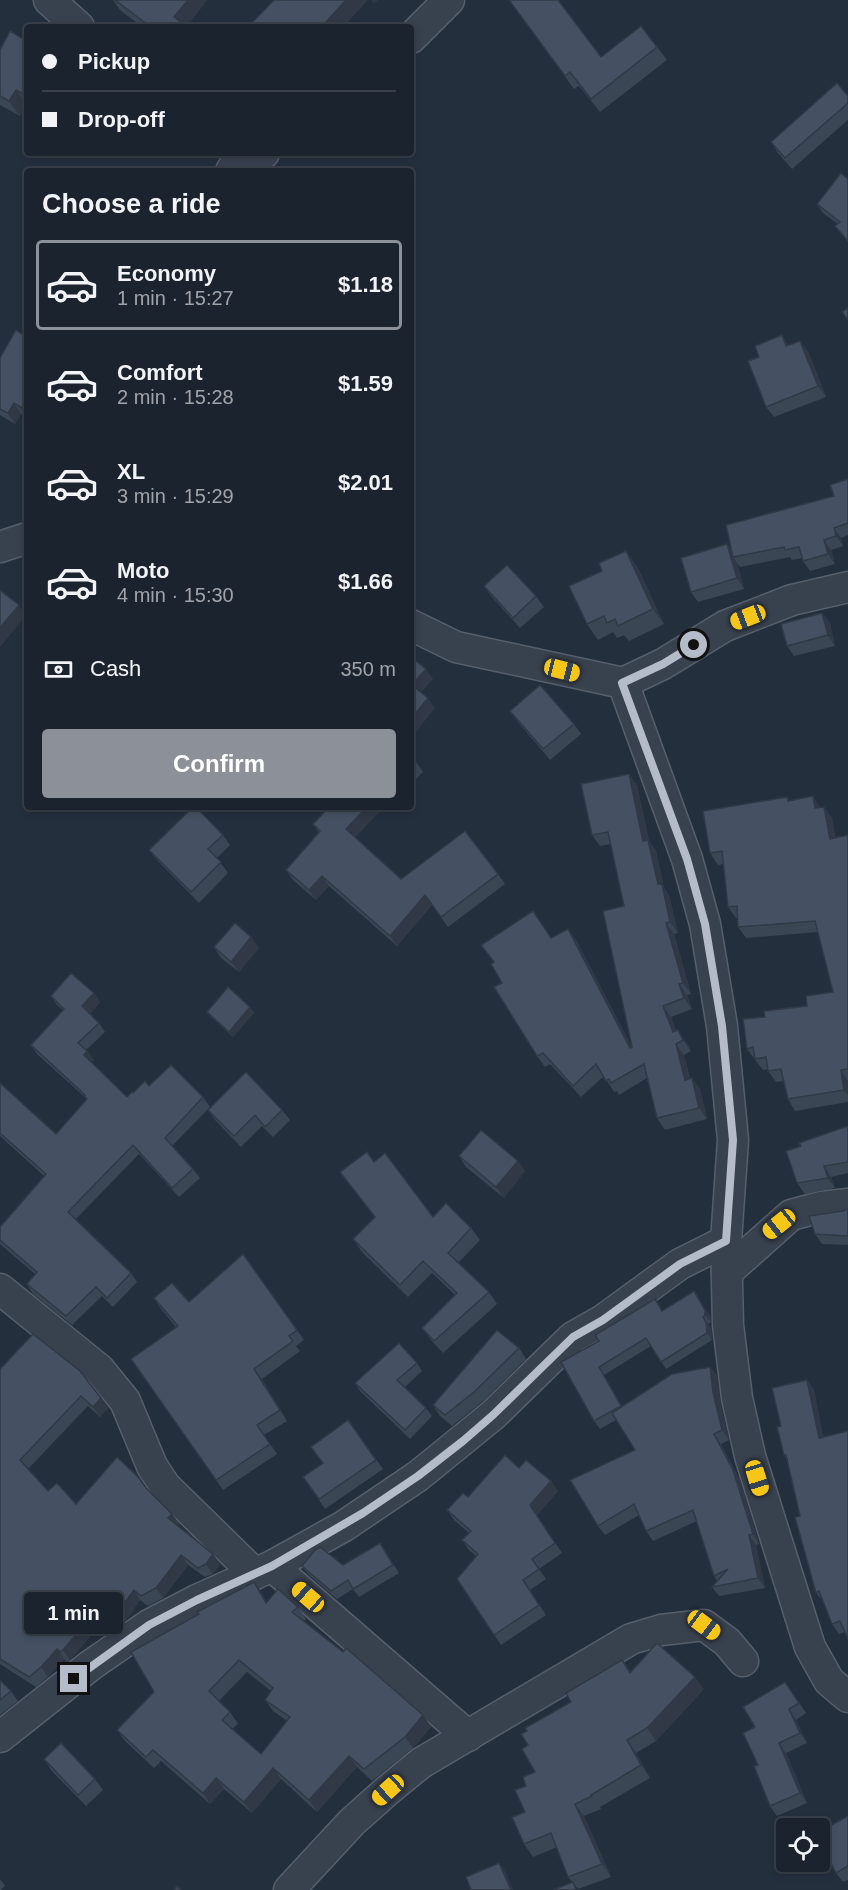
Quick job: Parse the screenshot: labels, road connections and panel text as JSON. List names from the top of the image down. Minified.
{"page":{"banner":["Pickup","Drop-off"],"heading":"Choose a ride","list":[{"name":"Economy","note":"1 min · 15:27","value":"$1.18"},{"name":"Comfort","note":"2 min · 15:28","value":"$1.59"},{"name":"XL","note":"3 min · 15:29","value":"$2.01"},{"name":"Moto","note":"4 min · 15:30","value":"$1.66"}],"pay":["Cash","350 m"],"buttons":"Confirm","bubble":"1 min"}}
